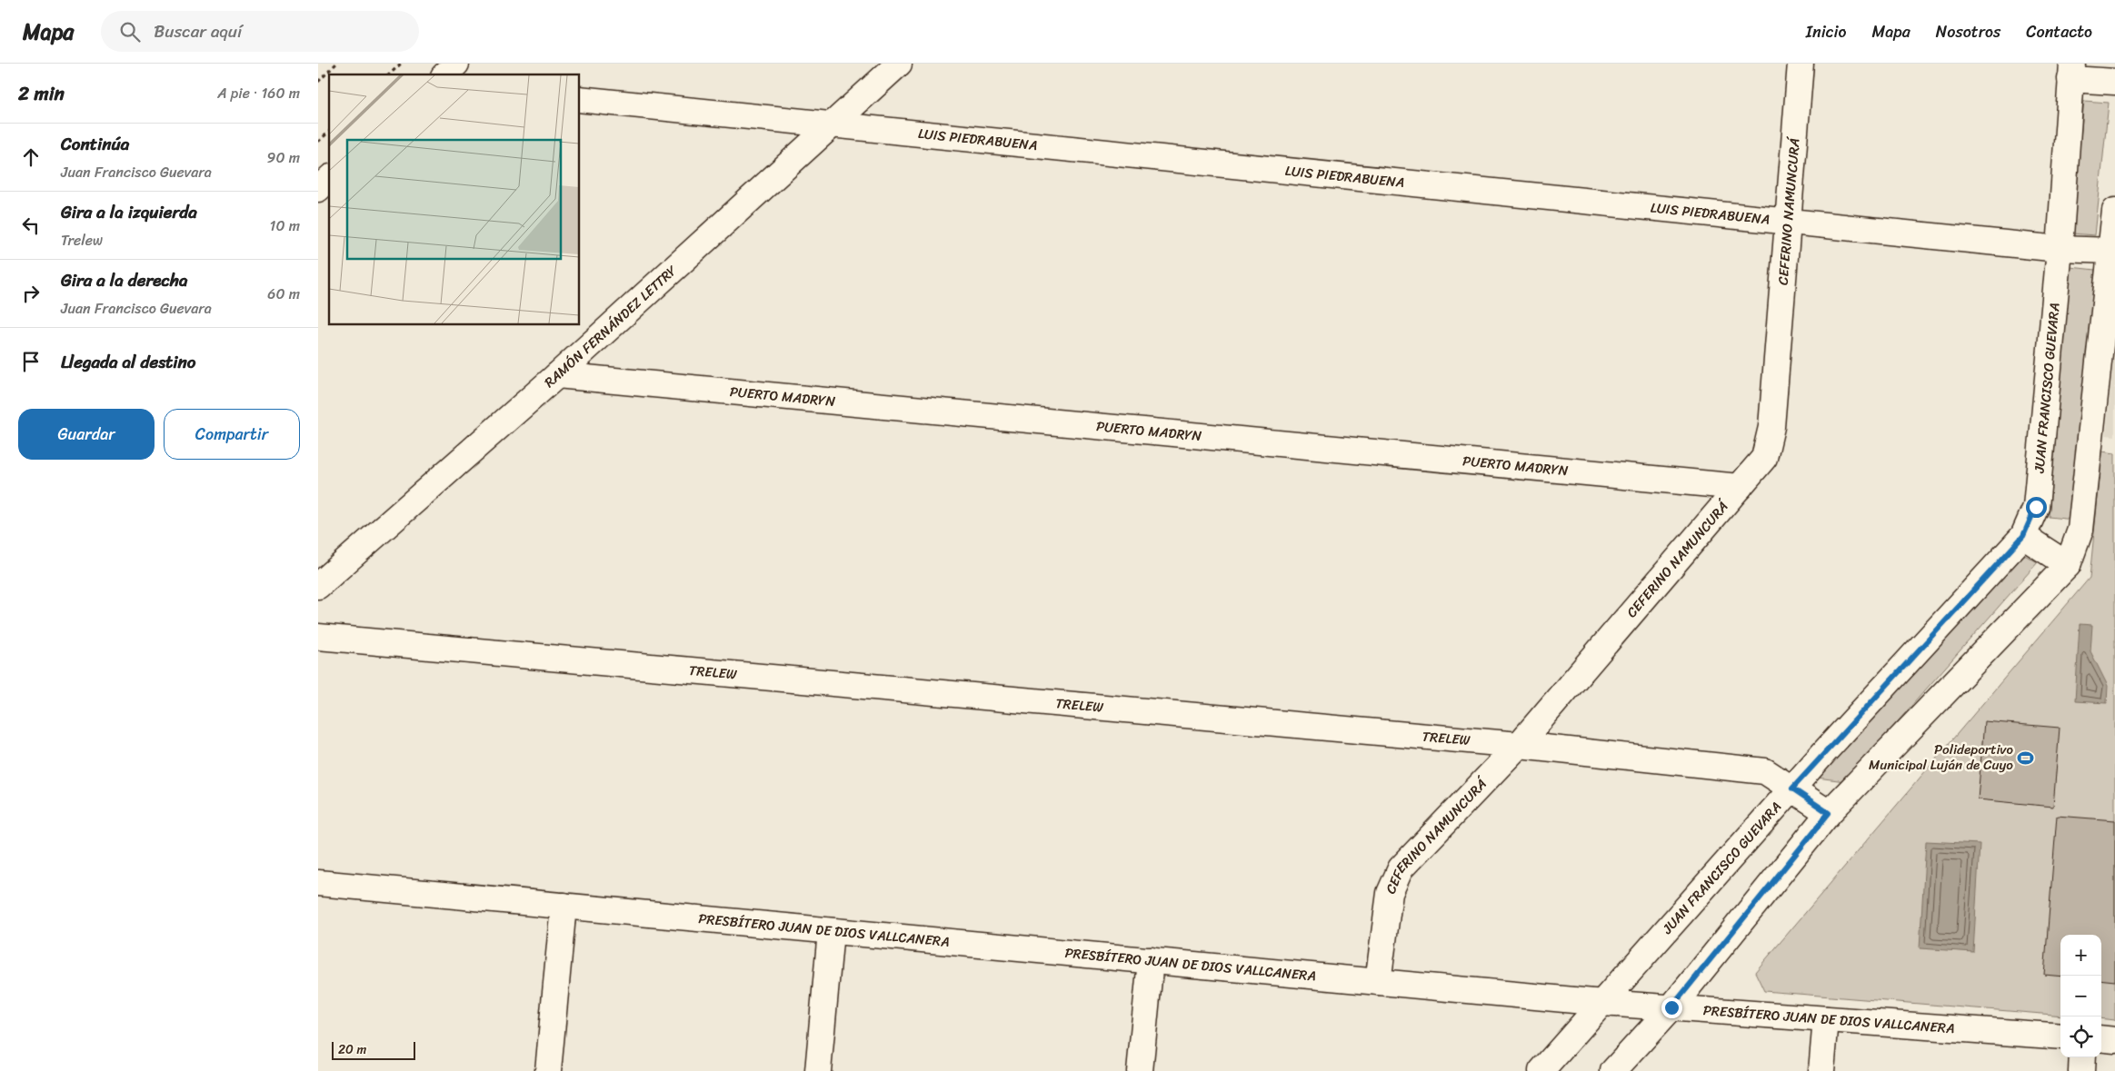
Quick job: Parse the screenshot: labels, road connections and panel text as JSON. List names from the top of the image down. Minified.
{"streets":{"street":["LUIS PIEDRABUENA","CEFERINO NAMUNCURÁ","RAMÓN FERNÁNDEZ LETTRY","JUAN FRANCISCO GUEVARA","PUERTO MADRYN","TRELEW","PRESBÍTERO JUAN DE DIOS VALLCANERA"]},"crossings":[["LUIS PIEDRABUENA","CEFERINO NAMUNCURÁ"],["LUIS PIEDRABUENA","RAMÓN FERNÁNDEZ LETTRY"],["LUIS PIEDRABUENA","JUAN FRANCISCO GUEVARA"],["CEFERINO NAMUNCURÁ","PUERTO MADRYN"],["CEFERINO NAMUNCURÁ","TRELEW"],["CEFERINO NAMUNCURÁ","PRESBÍTERO JUAN DE DIOS VALLCANERA"],["RAMÓN FERNÁNDEZ LETTRY","PUERTO MADRYN"],["JUAN FRANCISCO GUEVARA","TRELEW"],["JUAN FRANCISCO GUEVARA","PRESBÍTERO JUAN DE DIOS VALLCANERA"]],"places":{"sports":["Polideportivo Municipal Luján de Cuyo"]},"scale_bar":"20 m","page":{"header":"Mapa","search":"Buscar aquí","nav":["Inicio","Mapa","Nosotros","Contacto"],"heading":["2 min","A pie · 160 m"],"list":[["Continúa","Juan Francisco Guevara","90 m"],["Gira a la izquierda","Trelew","10 m"],["Gira a la derecha","Juan Francisco Guevara","60 m"],"Llegada al destino"],"buttons":["Guardar","Compartir"],"map_buttons":["+","−"],"scale":"20 m"}}
